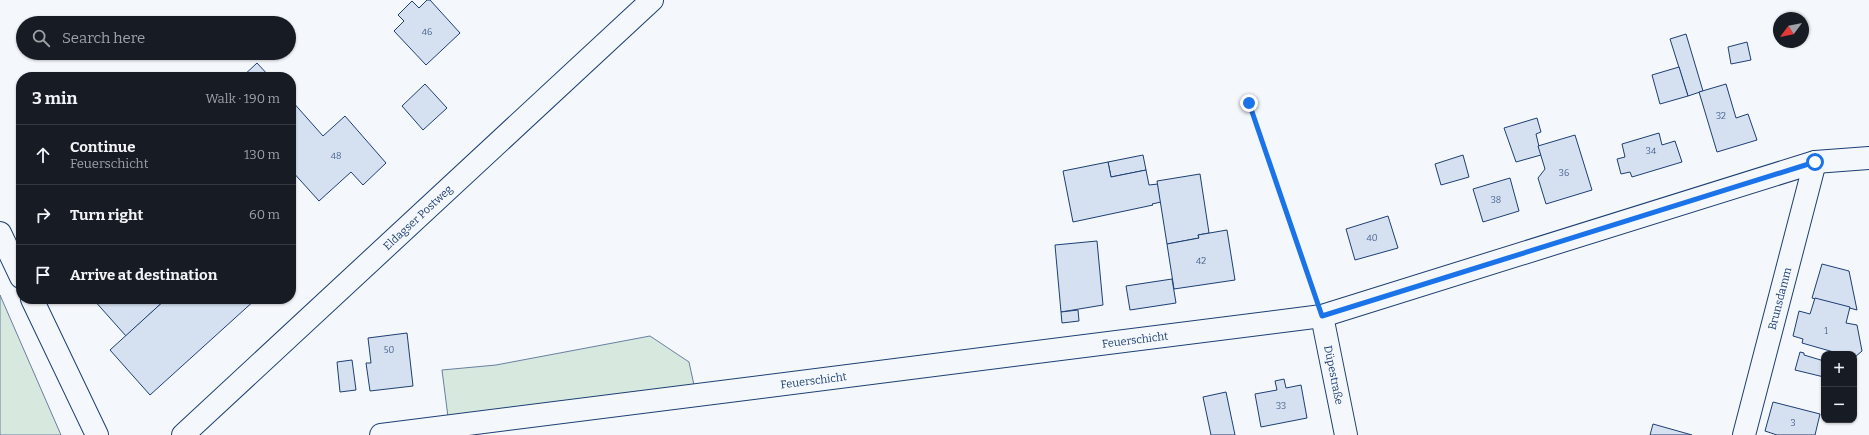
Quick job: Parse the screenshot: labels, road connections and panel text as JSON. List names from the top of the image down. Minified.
{"streets":{"street":["Eldagser Postweg","Brunsdamm","Feuerschicht","Düpestraße"]},"crossings":[["Brunsdamm","Feuerschicht"],["Feuerschicht","Düpestraße"]],"house_numbers":["46","32","34","48","36","38","40","42","1","50","33","3"],"north":"bottom left","page":{"search":"Search here","heading":["3 min","Walk · 190 m"],"list":[["Continue","Feuerschicht","130 m"],["Turn right","60 m"],"Arrive at destination"],"map_buttons":["+","−"]}}
